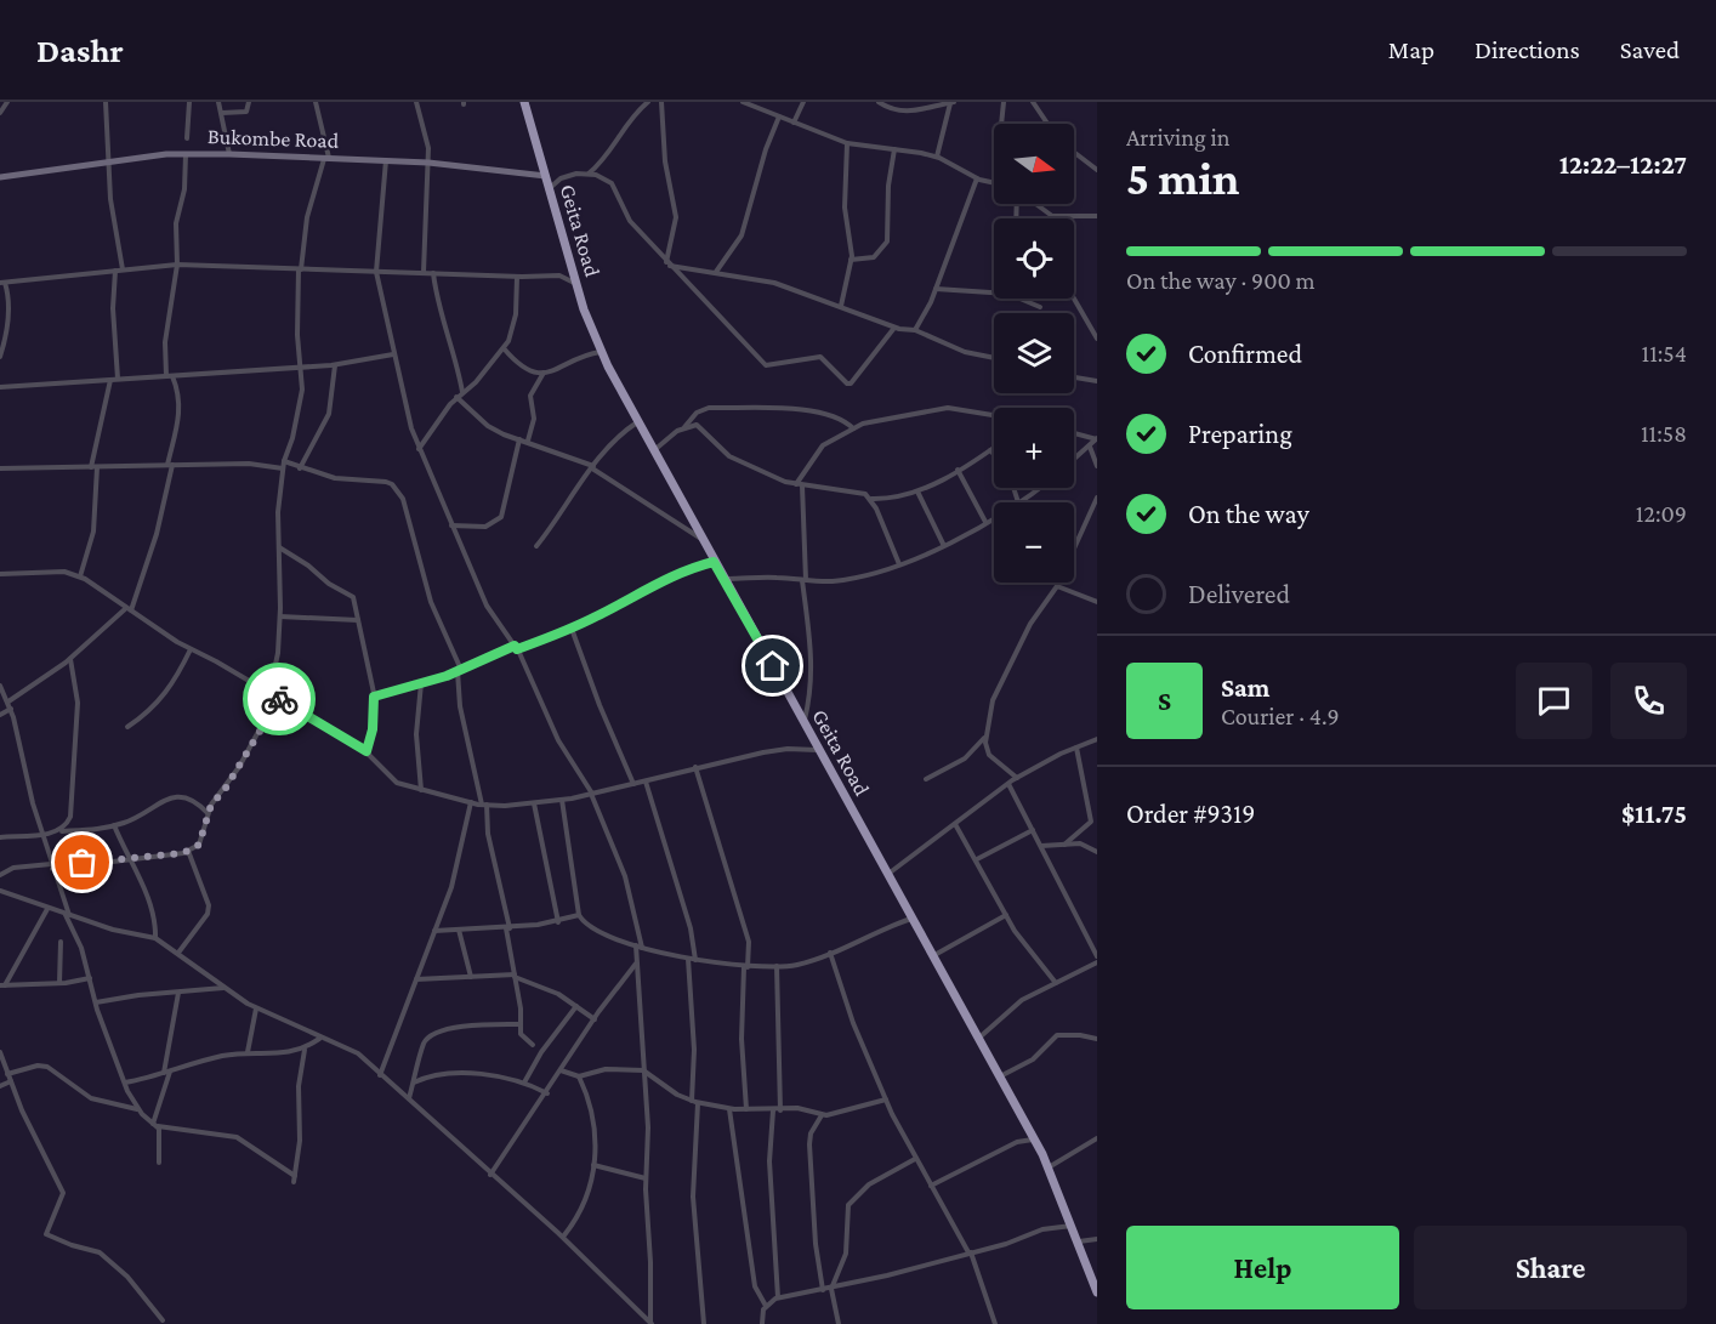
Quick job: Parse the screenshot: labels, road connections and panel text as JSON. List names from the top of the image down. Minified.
{"streets":{"highway":["Geita Road"],"main road":["Bukombe Road"]},"crossings":[["Bukombe Road","Geita Road"]],"north":"right","page":{"header":"Dashr","nav":["Map","Directions","Saved"],"heading":["5 min","Arriving in","12:22–12:27"],"panel":["Sam","Courier · 4.9","Order #9319","$11.75"],"map_buttons":["+","−"],"bar":"On the way · 900 m","list":[["Confirmed","11:54"],["Preparing","11:58"],["On the way","12:09"],"Delivered"],"round":"S","buttons":["Help","Share"]}}
